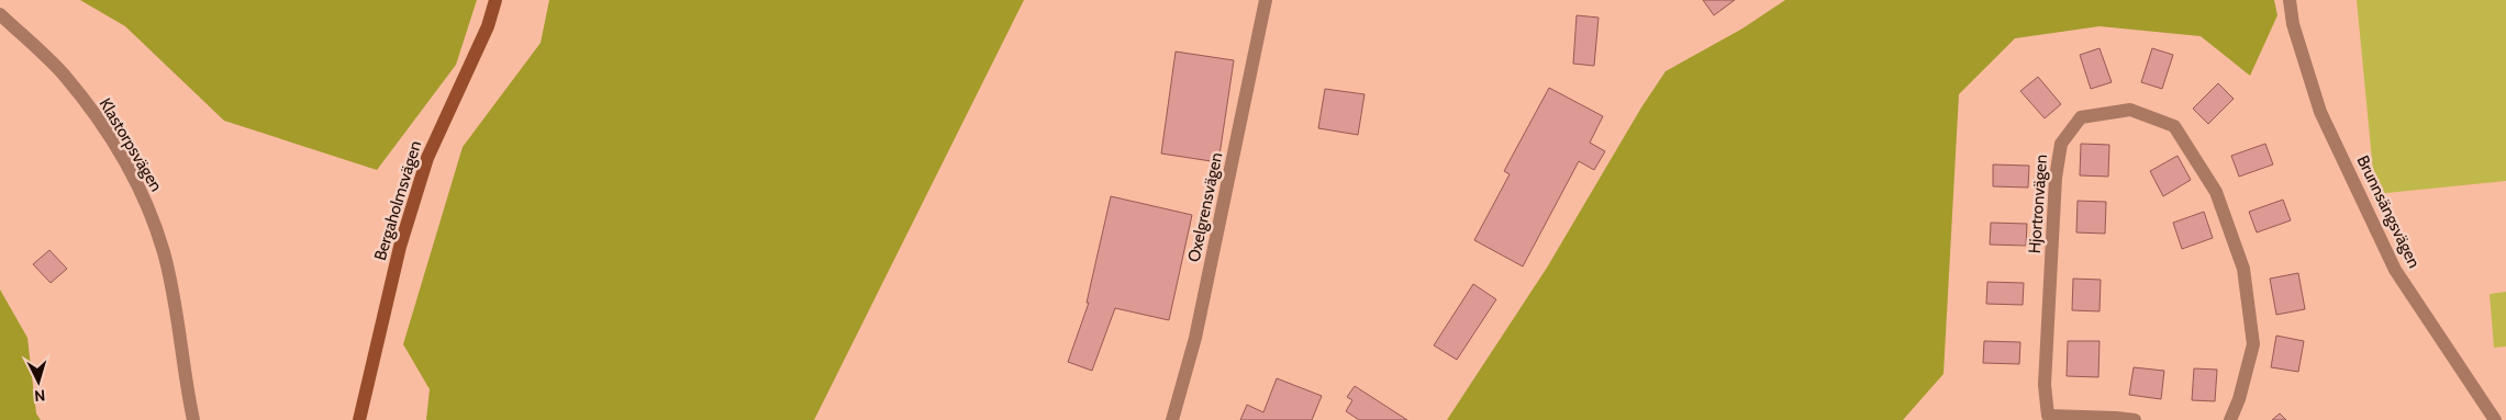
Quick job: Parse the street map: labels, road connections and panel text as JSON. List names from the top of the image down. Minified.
{"streets":{"main road":["Bergaholmsvägen"],"street":["Klastorpsvägen","Hjortronvägen","Oxelgrensvägen","Brunnsängsvägen"]},"north":"bottom"}
